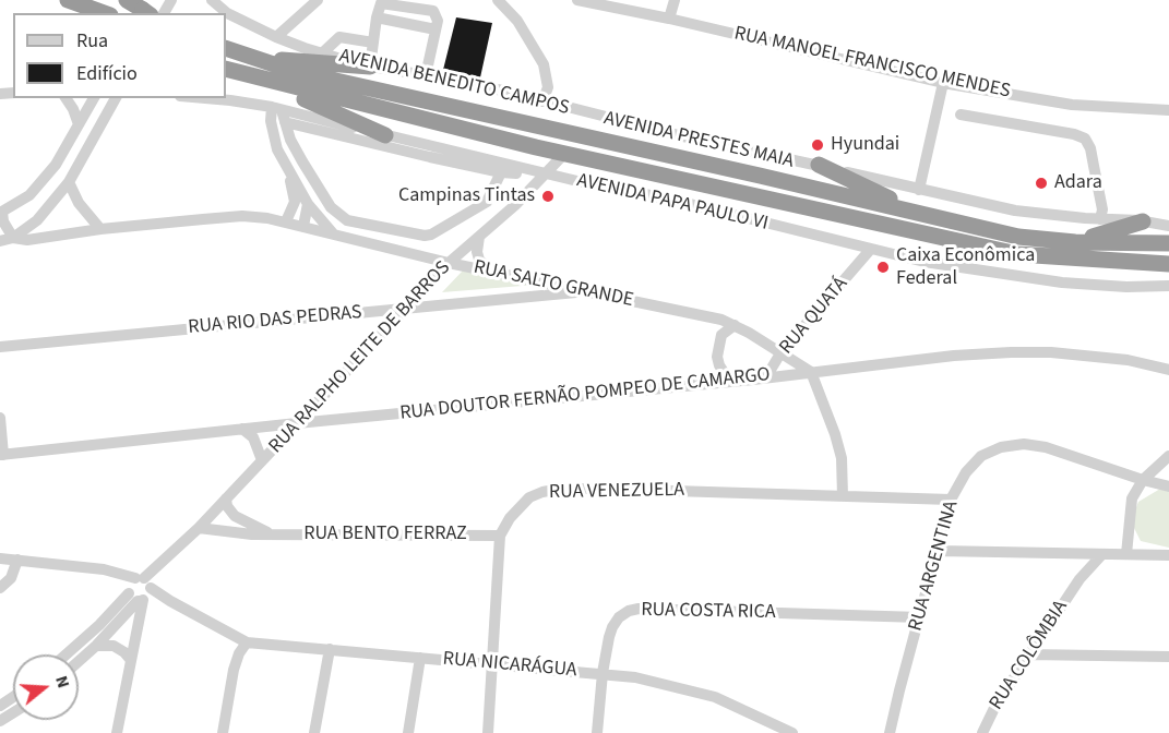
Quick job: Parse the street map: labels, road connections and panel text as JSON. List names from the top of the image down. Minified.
{"streets":{"highway":["AVENIDA PRESTES MAIA"],"street":["RUA MANOEL FRANCISCO MENDES","AVENIDA BENEDITO CAMPOS","AVENIDA PAPA PAULO VI","RUA SALTO GRANDE","RUA QUATÁ","RUA RIO DAS PEDRAS","RUA RALPHO LEITE DE BARROS","RUA DOUTOR FERNÃO POMPEO DE CAMARGO","RUA VENEZUELA","RUA BENTO FERRAZ","RUA ARGENTINA","RUA COSTA RICA","RUA COLÔMBIA","RUA NICARÁGUA"]},"crossings":[["AVENIDA PAPA PAULO VI","RUA QUATÁ"],["AVENIDA PAPA PAULO VI","RUA RALPHO LEITE DE BARROS"],["RUA SALTO GRANDE","RUA QUATÁ"],["RUA SALTO GRANDE","RUA RIO DAS PEDRAS"],["RUA SALTO GRANDE","RUA RALPHO LEITE DE BARROS"],["RUA SALTO GRANDE","RUA DOUTOR FERNÃO POMPEO DE CAMARGO"],["RUA QUATÁ","RUA DOUTOR FERNÃO POMPEO DE CAMARGO"],["RUA RIO DAS PEDRAS","RUA RALPHO LEITE DE BARROS"],["RUA RALPHO LEITE DE BARROS","RUA DOUTOR FERNÃO POMPEO DE CAMARGO"],["RUA RALPHO LEITE DE BARROS","RUA BENTO FERRAZ"],["RUA VENEZUELA","RUA BENTO FERRAZ"],["RUA VENEZUELA","RUA ARGENTINA"],["RUA ARGENTINA","RUA COSTA RICA"],["RUA COSTA RICA","RUA NICARÁGUA"]],"places":["Hyundai","Adara","Campinas Tintas","Caixa Econômica Federal"],"legend":["Rua","Edifício"],"north":"right"}
